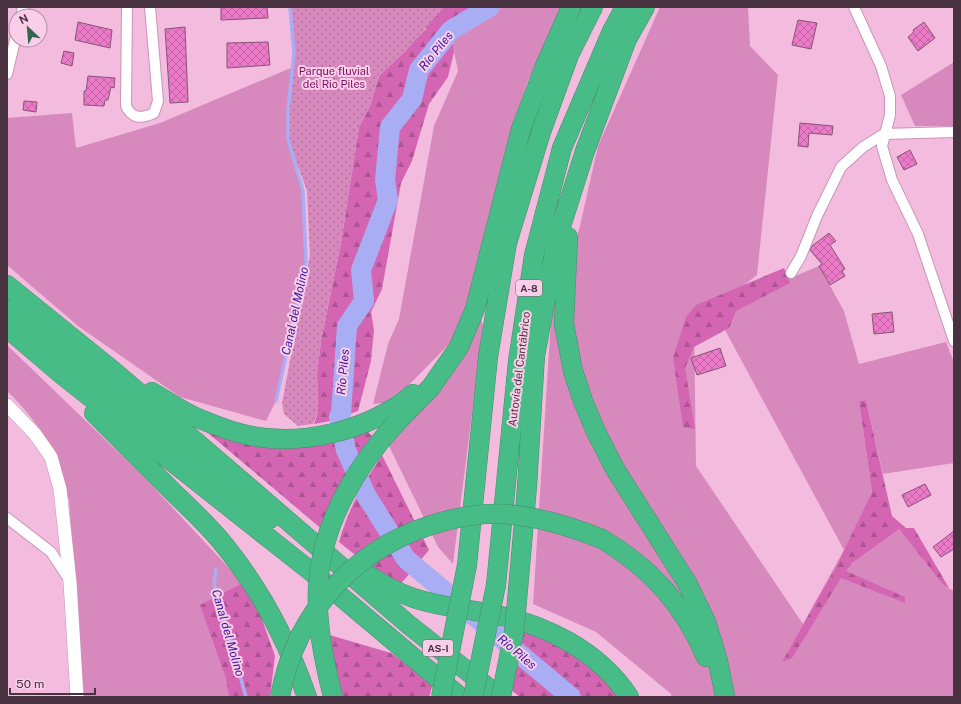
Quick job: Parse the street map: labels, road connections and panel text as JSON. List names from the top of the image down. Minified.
{"streets":{"highway":["A-8","Autovía del Cantábrico","AS-I"]},"water":["Río Piles","Canal del Molino"],"parks":["Parque fluvial del Rio Piles"],"scale_bar":"50 m","north":"top left"}
